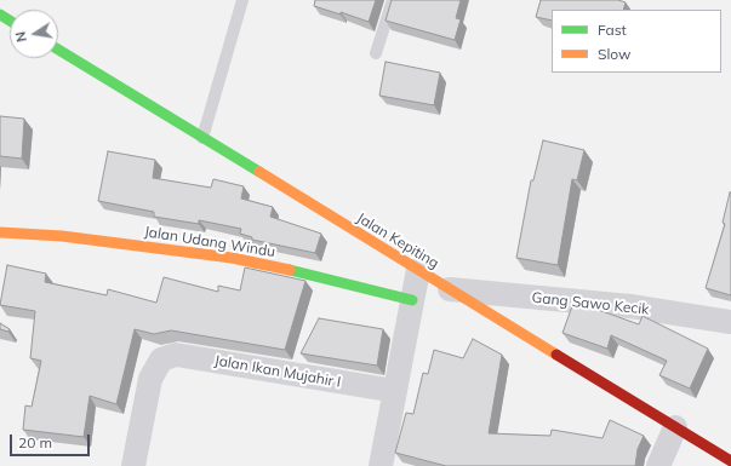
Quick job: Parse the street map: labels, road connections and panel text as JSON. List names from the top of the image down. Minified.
{"streets":{"main road":["Jalan Kepiting","Jalan Udang Windu"],"street":["Gang Sawo Kecik","Jalan Ikan Mujahir I"]},"crossings":[["Jalan Kepiting","Gang Sawo Kecik"]],"legend":["Fast","Slow"],"scale_bar":"20 m","north":"left"}
